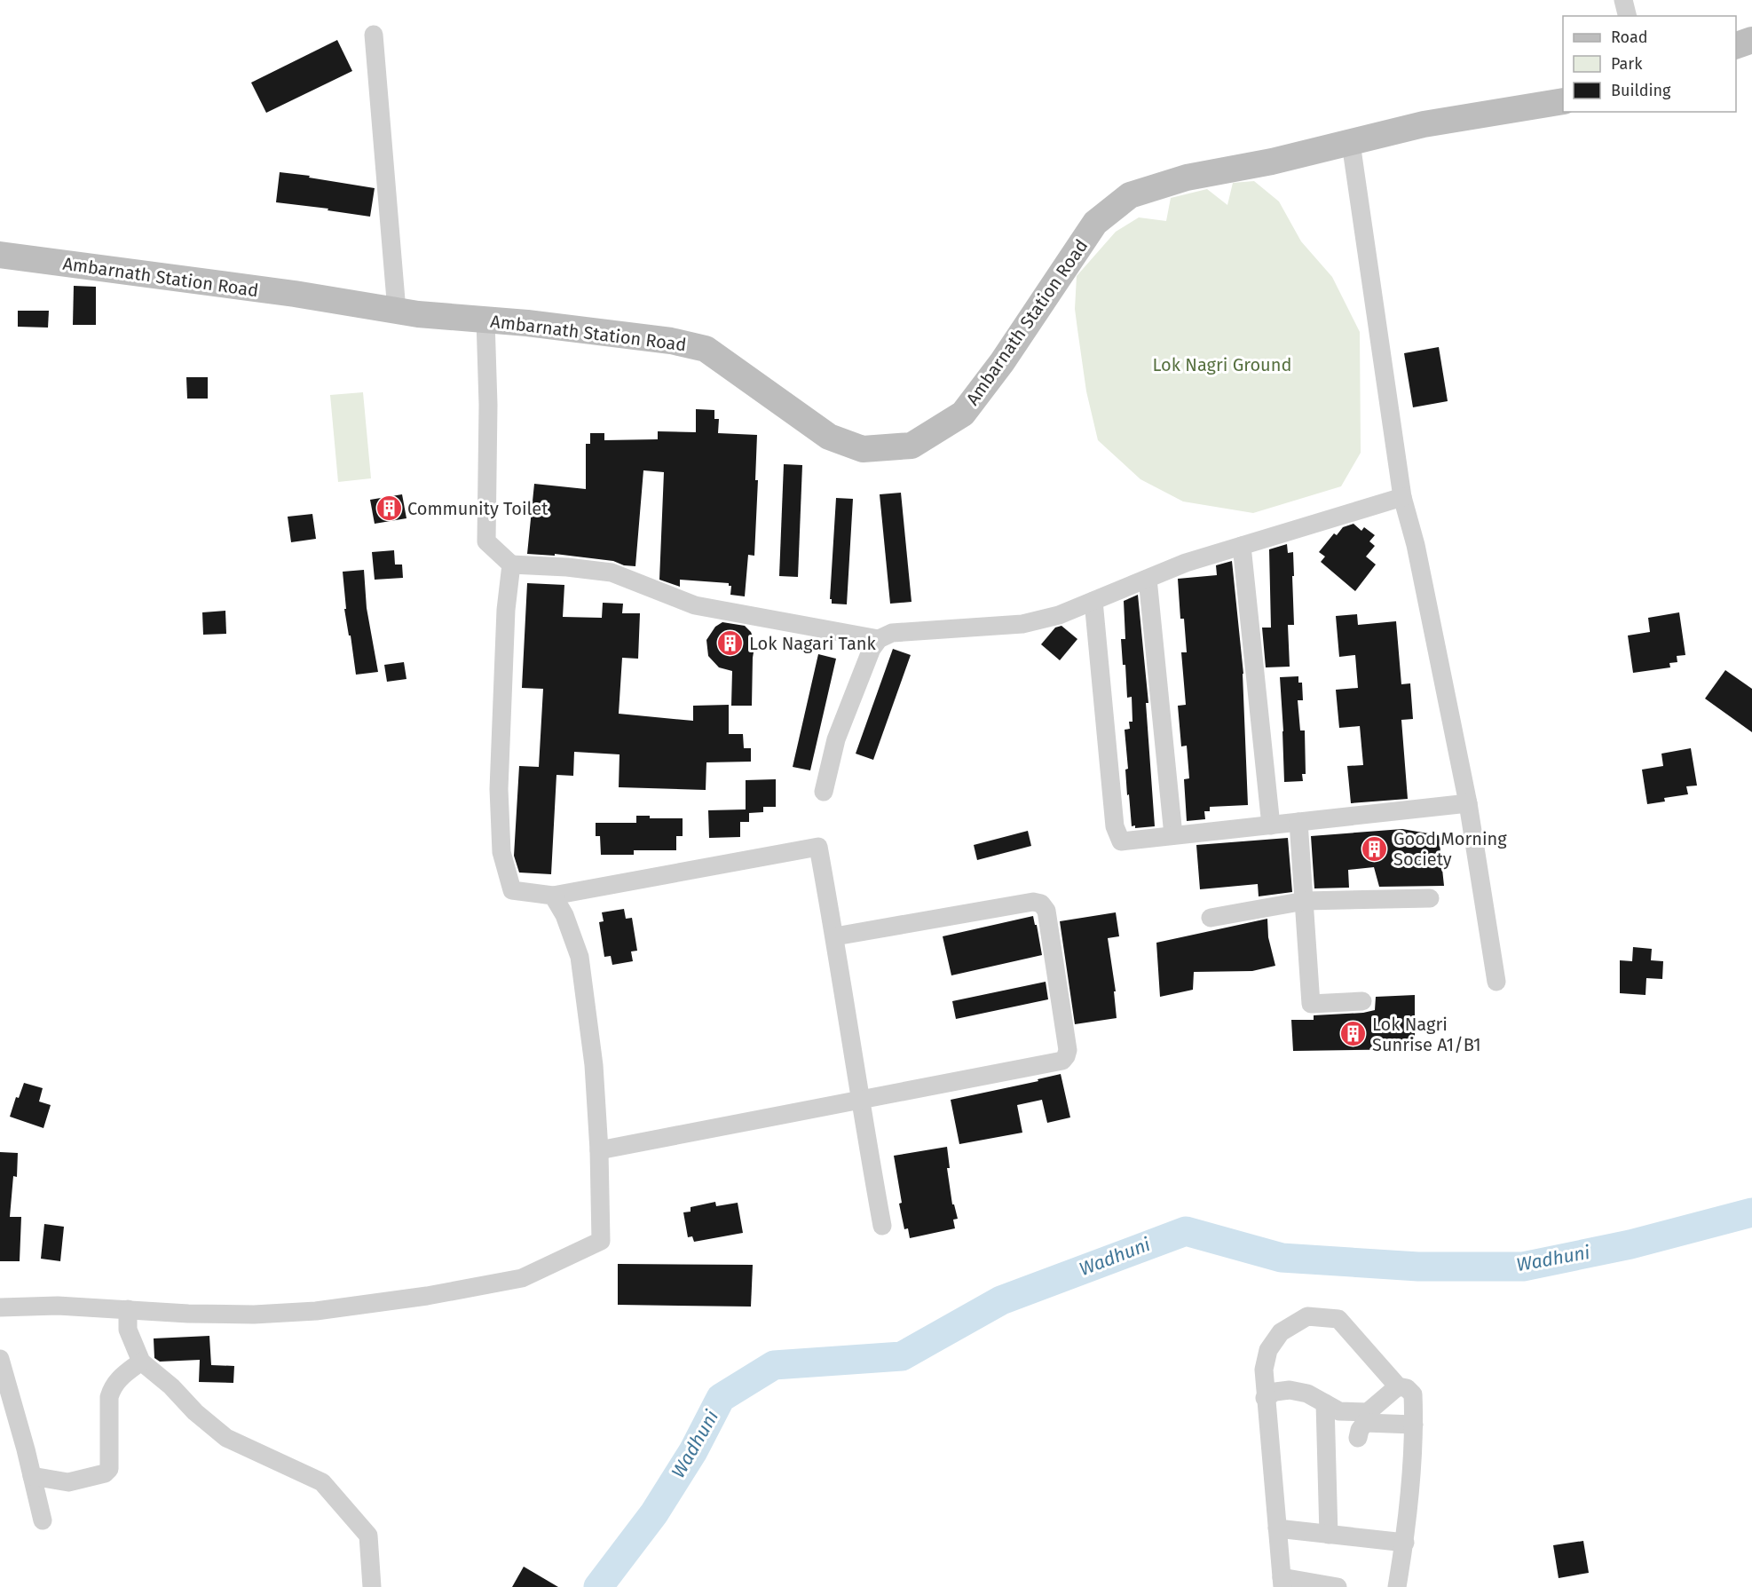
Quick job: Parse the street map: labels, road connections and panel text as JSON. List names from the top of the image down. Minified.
{"streets":{"main road":["Ambarnath Station Road"]},"water":["Wadhuni"],"parks":["Lok Nagri Ground"],"places":{"building":["Community Toilet","Lok Nagari Tank","Good Morning Society","Lok Nagri Sunrise A1/B1"]},"legend":["Road","Park","Building"]}
